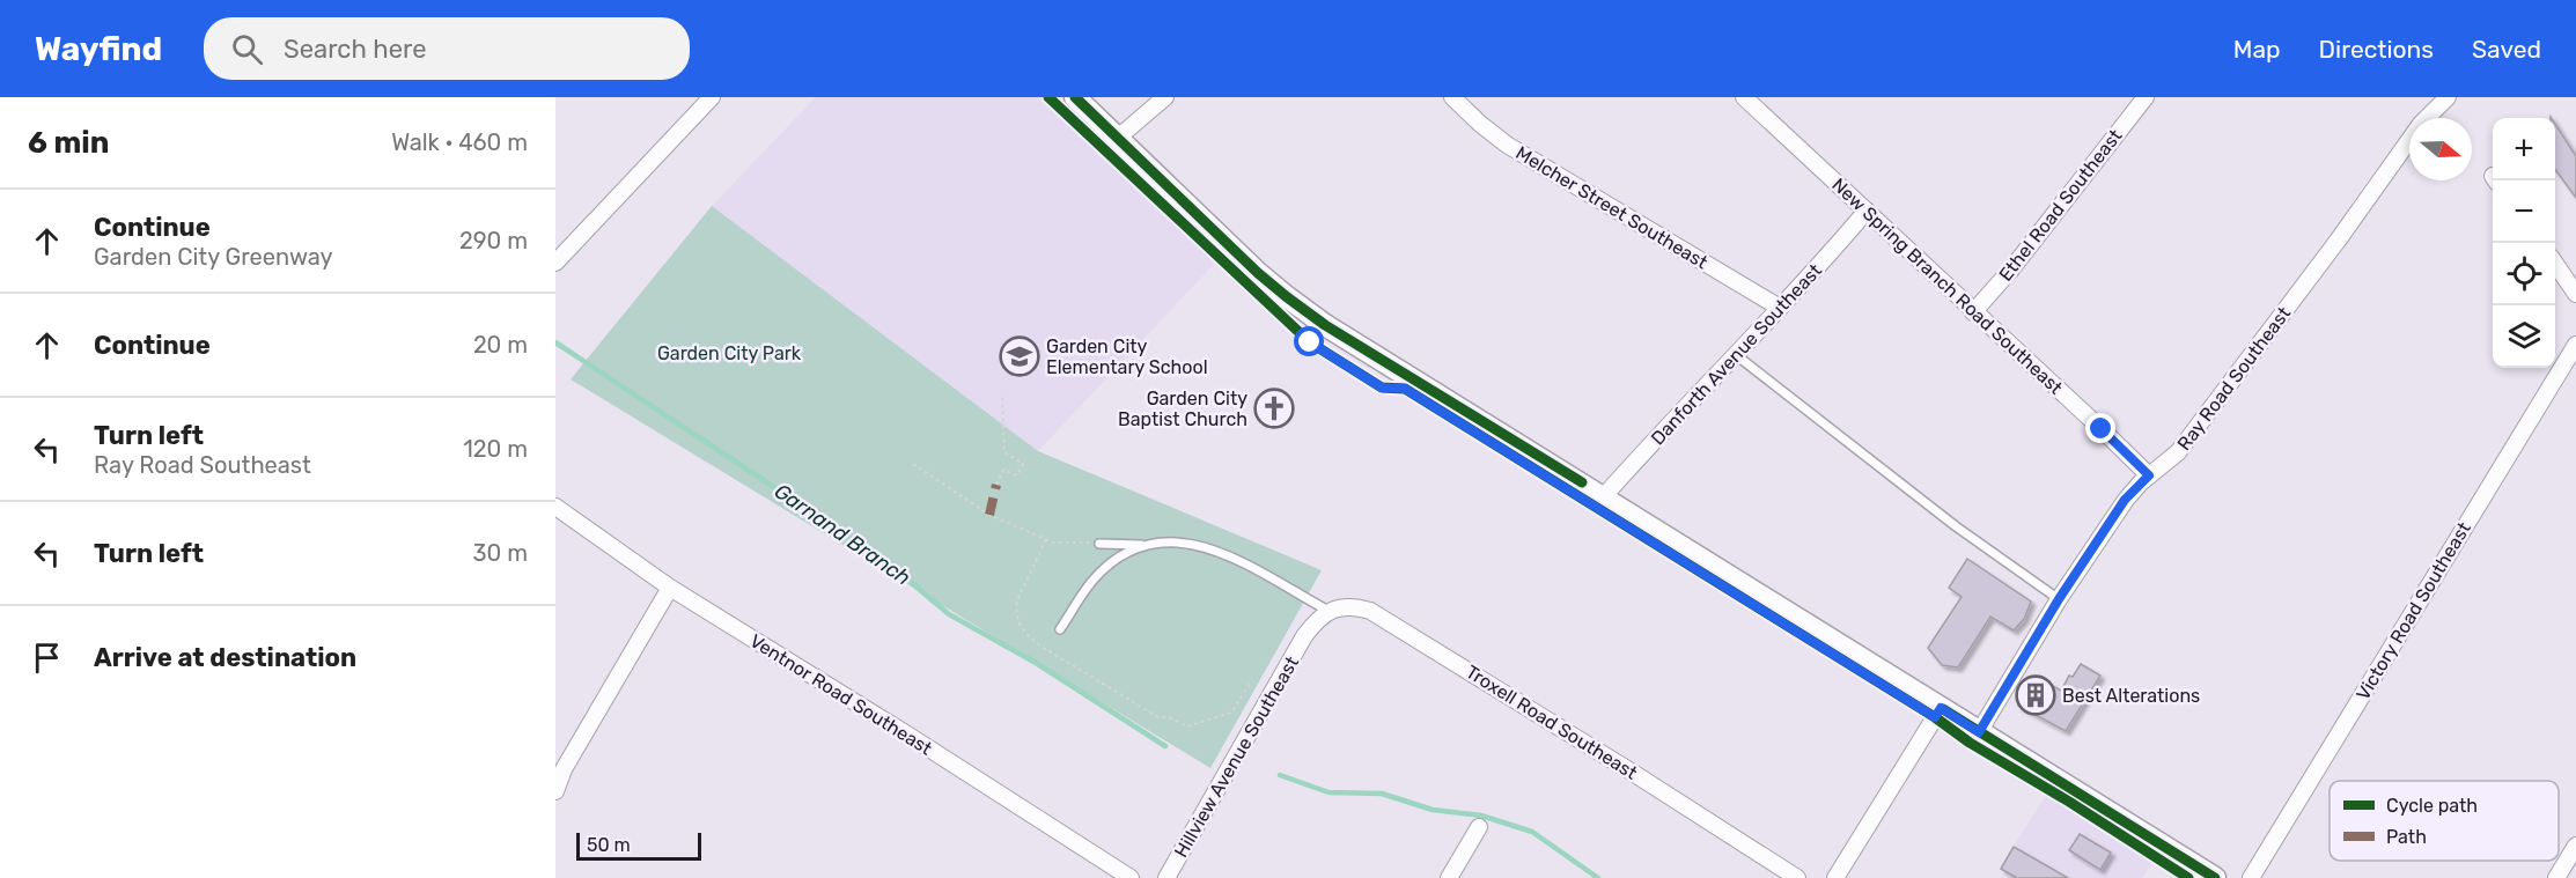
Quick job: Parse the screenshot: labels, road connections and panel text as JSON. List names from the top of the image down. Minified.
{"streets":{"street":["Ethel Road Southeast","Melcher Street Southeast","New Spring Branch Road Southeast","Danforth Avenue Southeast","Ray Road Southeast","Victory Road Southeast","Ventnor Road Southeast","Troxell Road Southeast","Hillview Avenue Southeast"]},"crossings":[["Ethel Road Southeast","New Spring Branch Road Southeast"],["Melcher Street Southeast","Danforth Avenue Southeast"],["New Spring Branch Road Southeast","Danforth Avenue Southeast"],["New Spring Branch Road Southeast","Ray Road Southeast"],["Troxell Road Southeast","Hillview Avenue Southeast"]],"water":["Garnand Branch"],"parks":["Garden City Park"],"places":{"school or university":["Garden City Elementary School"],"church":["Garden City Baptist Church"],"building":["Best Alterations"]},"legend":["Cycle path","Path"],"scale_bar":"50 m","north":"right","page":{"header":"Wayfind","search":"Search here","nav":["Map","Directions","Saved"],"heading":["6 min","Walk · 460 m"],"map_buttons":["+","−"],"list":[["Continue","Garden City Greenway","290 m"],["Continue","20 m"],["Turn left","Ray Road Southeast","120 m"],["Turn left","30 m"],"Arrive at destination"],"scale":"50 m"}}
